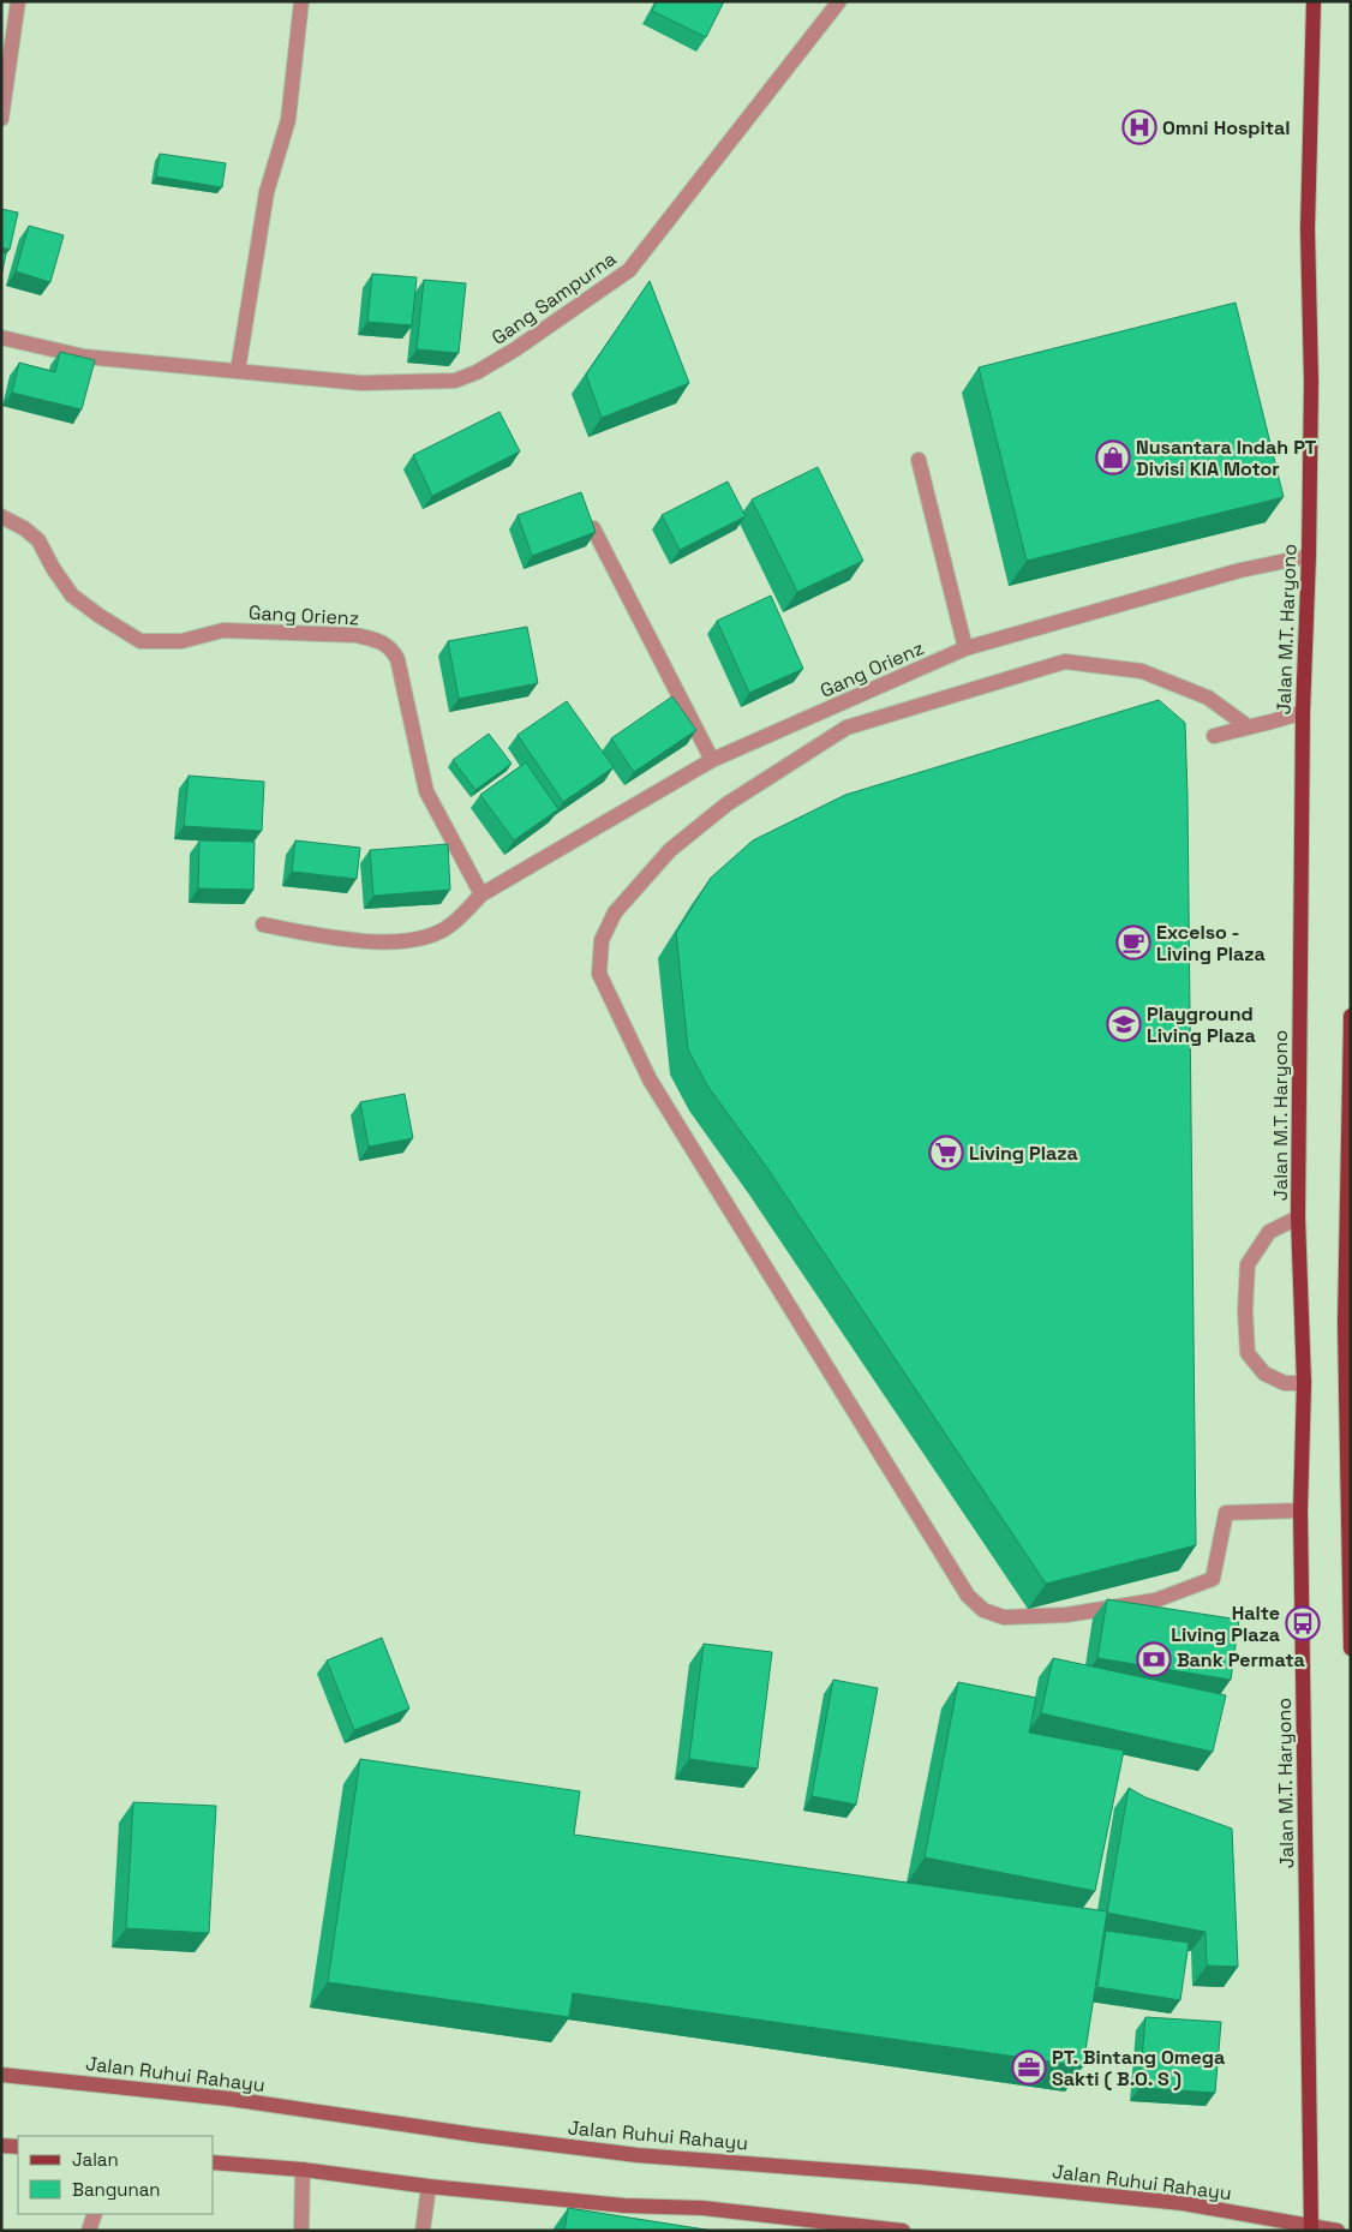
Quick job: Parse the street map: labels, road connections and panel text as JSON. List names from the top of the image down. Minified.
{"streets":{"main road":["Jalan M.T. Haryono","Jalan Ruhui Rahayu"],"street":["Gang Sampurna","Gang Orienz"]},"crossings":[["Gang Orienz","Jalan M.T. Haryono"],["Jalan M.T. Haryono","Jalan Ruhui Rahayu"]],"places":{"hospital":["Omni Hospital"],"shop":["Nusantara Indah PT Divisi KIA Motor"],"cafe":["Excelso - Living Plaza"],"school or university":["Playground Living Plaza"],"supermarket":["Living Plaza"],"bus stop":["Halte Living Plaza"],"bank":["Bank Permata"],"office":["PT. Bintang Omega Sakti ( B.O. S )"]},"legend":["Jalan","Bangunan"]}
